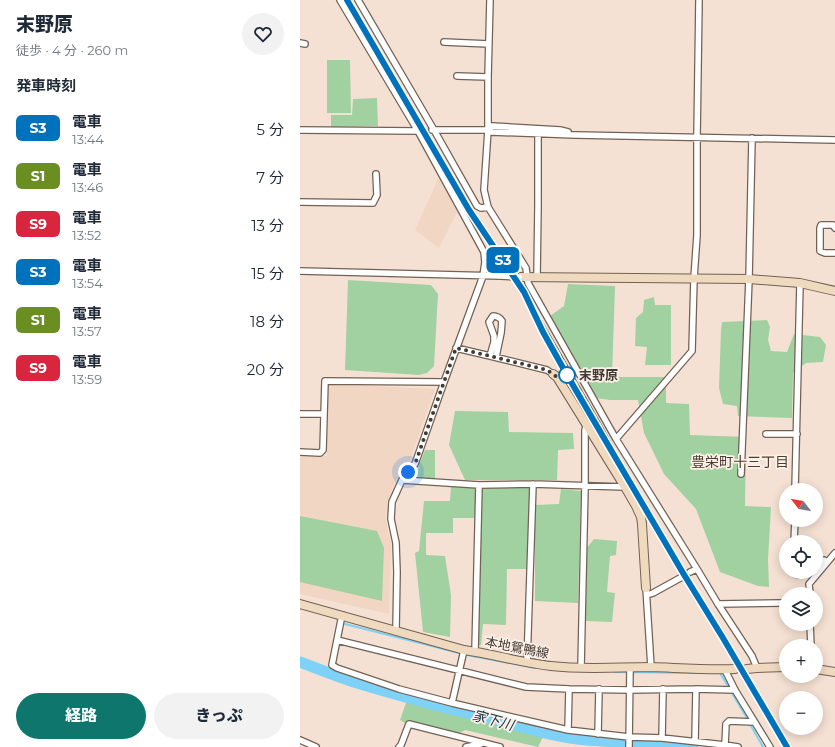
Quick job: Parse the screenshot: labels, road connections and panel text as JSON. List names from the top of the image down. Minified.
{"streets":{"street":["本地鴛鴨線"]},"districts":["豊栄町十三丁目"],"water":["家下川"],"places":["末野原"],"north":"top left","page":{"heading":[["末野原","徒歩 · 4 分 · 260 m"],"発車時刻"],"on_map":"S3","list":[{"mark":"S3","name":"電車","note":"13:44","value":"5 分"},{"mark":"S1","name":"電車","note":"13:46","value":"7 分"},{"mark":"S9","name":"電車","note":"13:52","value":"13 分"},{"mark":"S3","name":"電車","note":"13:54","value":"15 分"},{"mark":"S1","name":"電車","note":"13:57","value":"18 分"},{"mark":"S9","name":"電車","note":"13:59","value":"20 分"}],"map_buttons":["+","−"],"buttons":["経路","きっぷ"]}}
